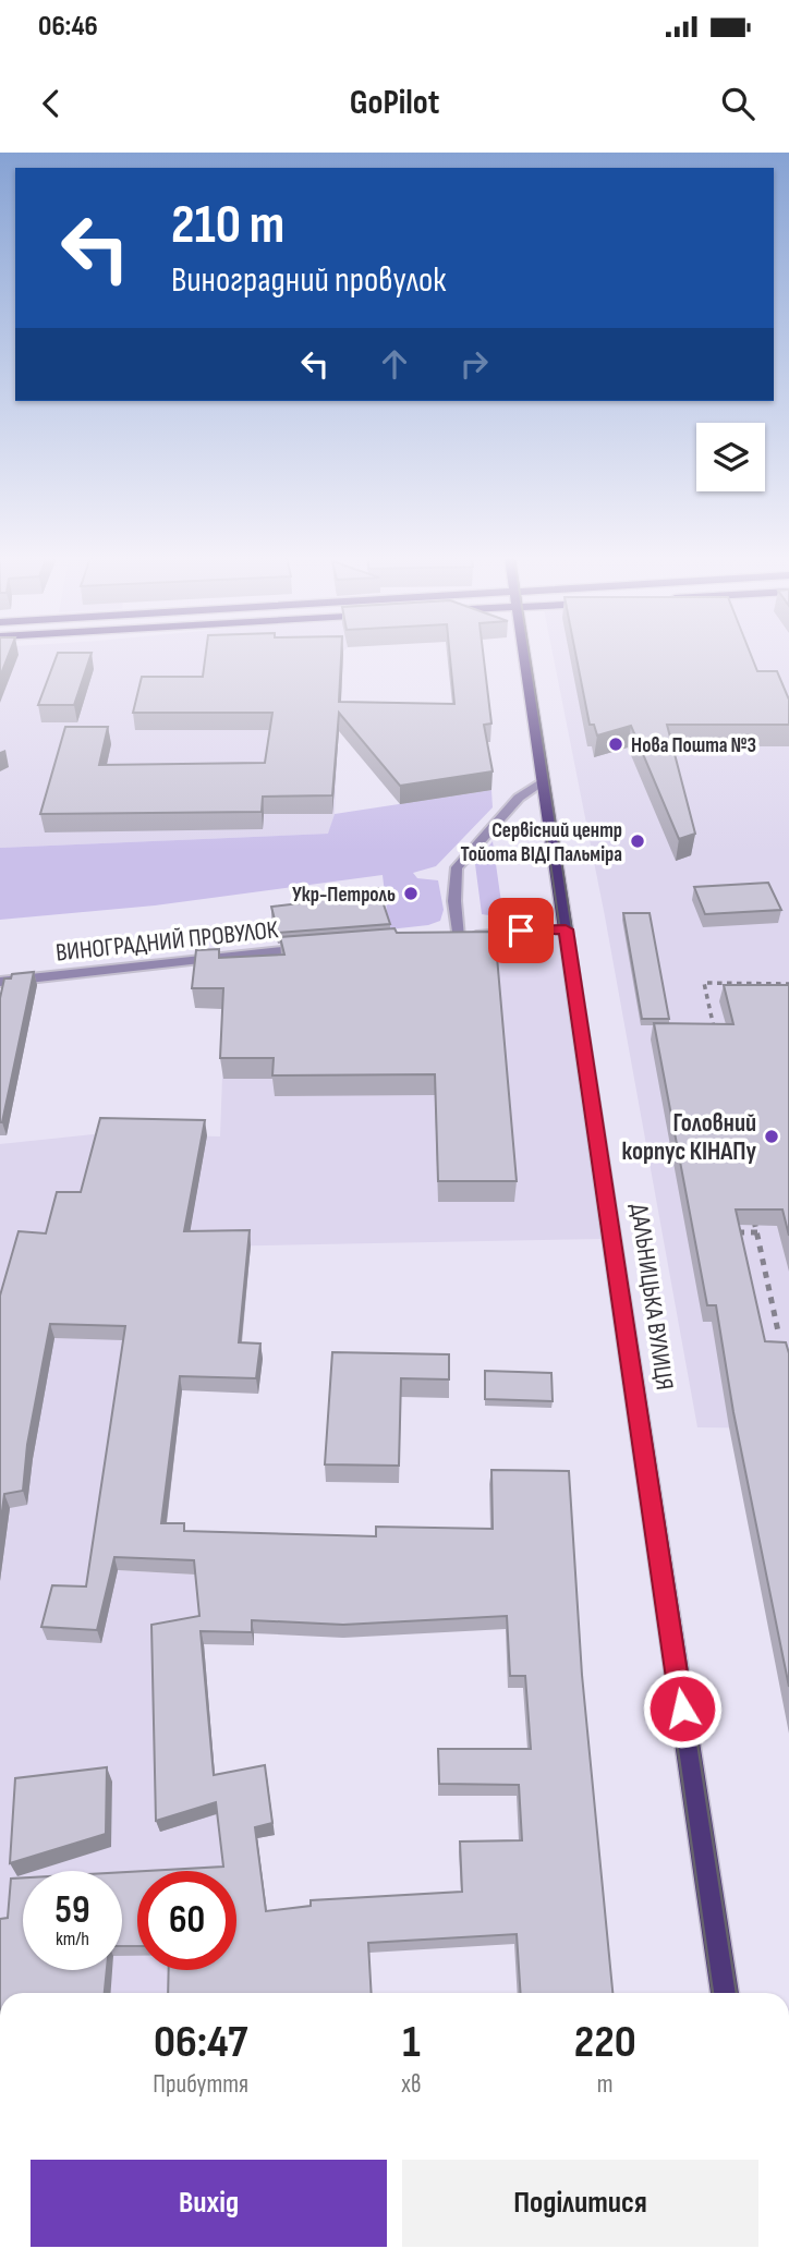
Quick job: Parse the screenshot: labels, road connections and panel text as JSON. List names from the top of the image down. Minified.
{"streets":{"main road":["ДАЛЬНИЦЬКА ВУЛИЦЯ"],"street":["ВИНОГРАДНИЙ ПРОВУЛОК"]},"places":["Нова Пошта №3","Сервісний центр Тойота ВІДІ Пальміра","Укр-Петроль","Головний корпус КІНАПу"],"page":{"status":"06:46","header":"GoPilot","turn":["210 m","Виноградний провулок"],"speed":"59 km/h","limit":"60","eta":["06:47","Прибуття","1","хв","220","m"],"buttons":["Вихід","Поділитися"]}}
